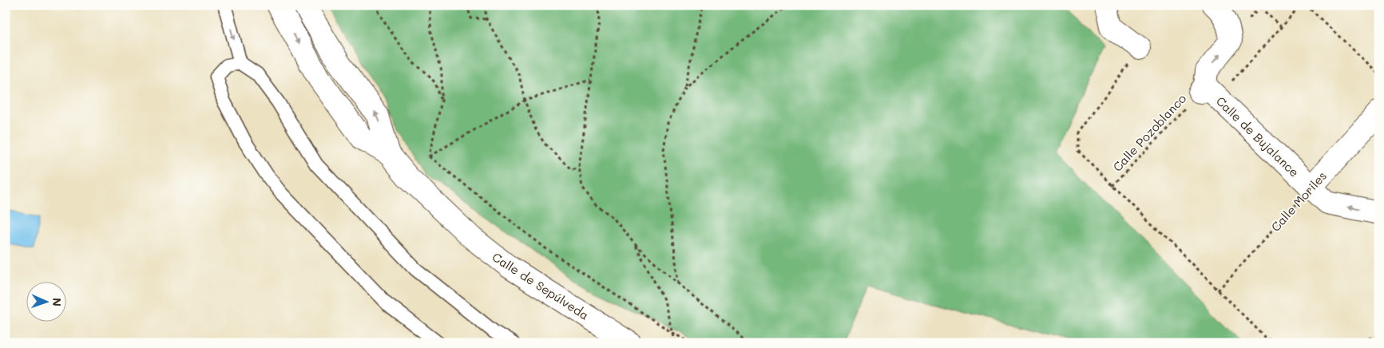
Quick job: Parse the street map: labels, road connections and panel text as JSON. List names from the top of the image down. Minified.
{"streets":{"street":["Calle de Bujalance","Calle Moriles","Calle de Sepúlveda"],"path":["Calle Pozoblanco"]},"crossings":[["Calle Pozoblanco","Calle de Bujalance"],["Calle de Bujalance","Calle Moriles"]],"north":"right"}
